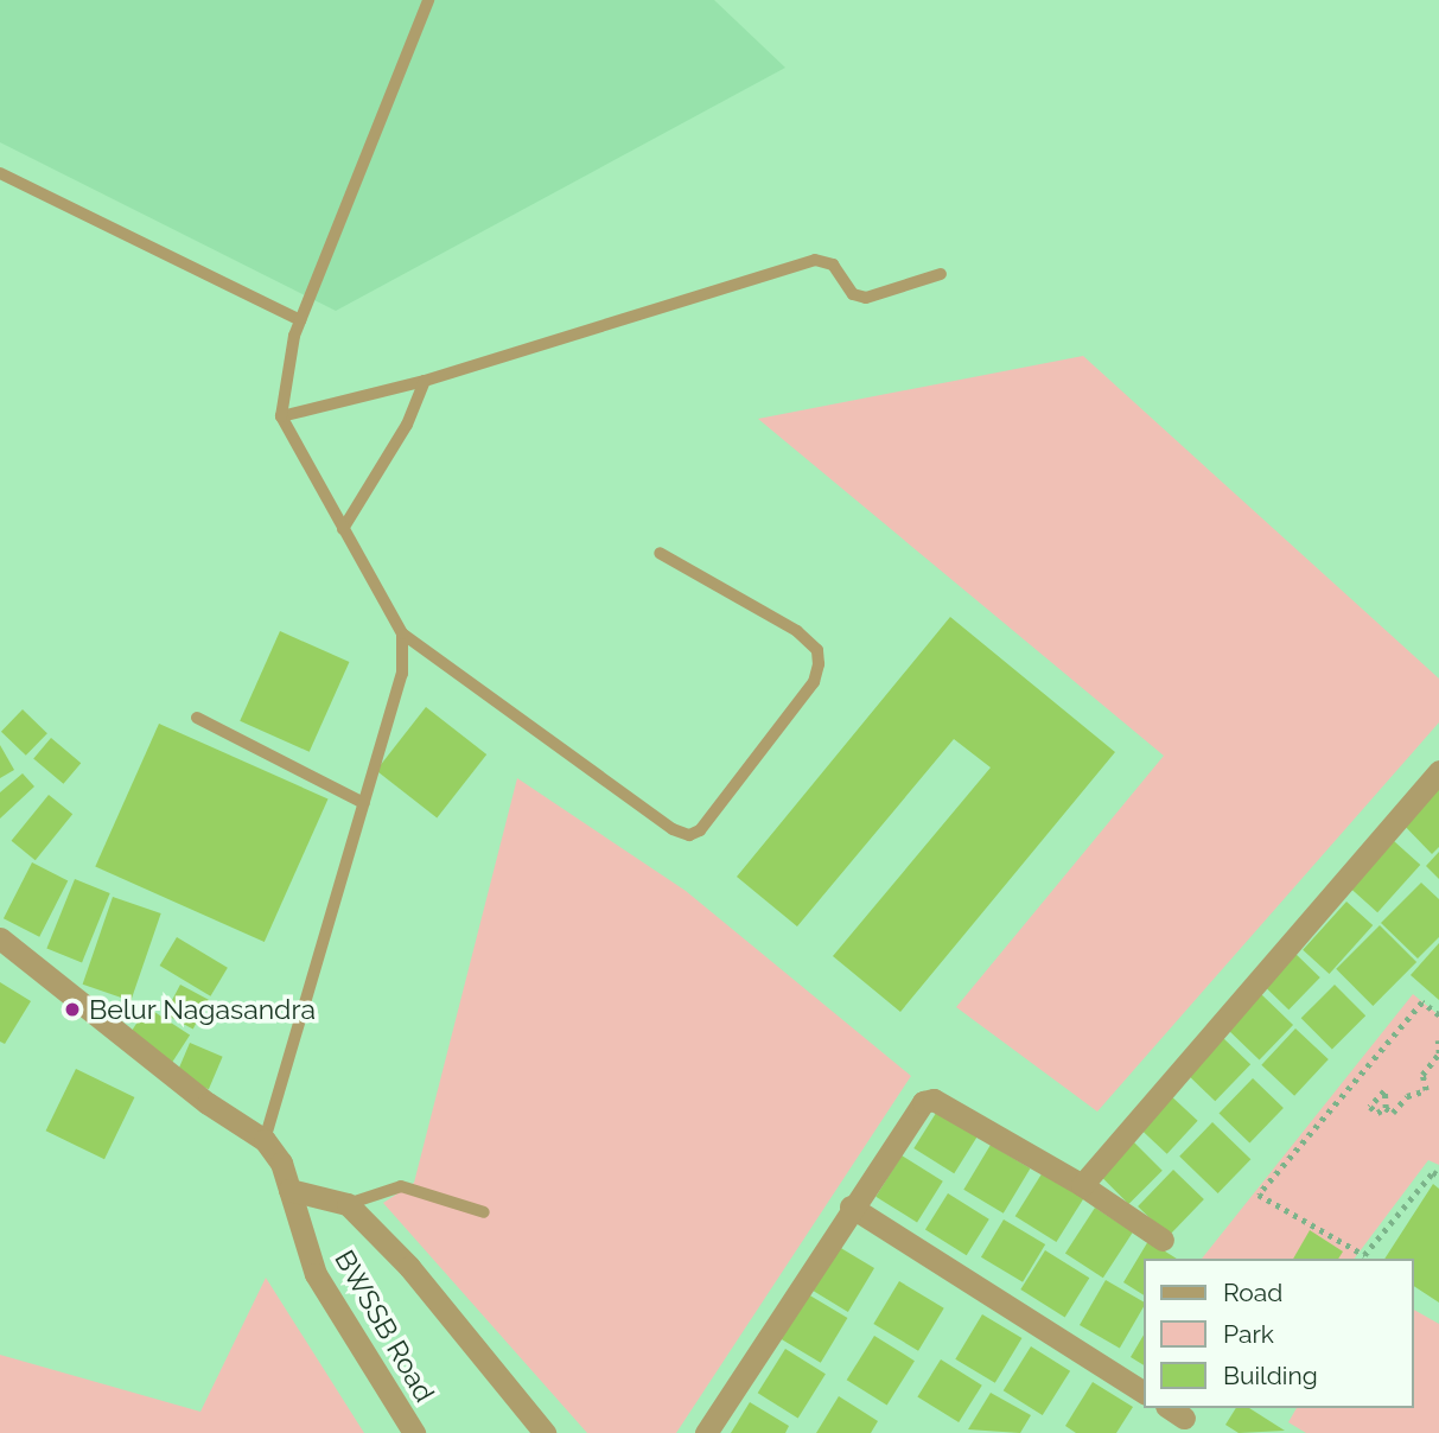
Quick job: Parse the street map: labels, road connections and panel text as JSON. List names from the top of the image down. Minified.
{"streets":{"street":["BWSSB Road"]},"places":["Belur Nagasandra"],"legend":["Road","Park","Building"]}
